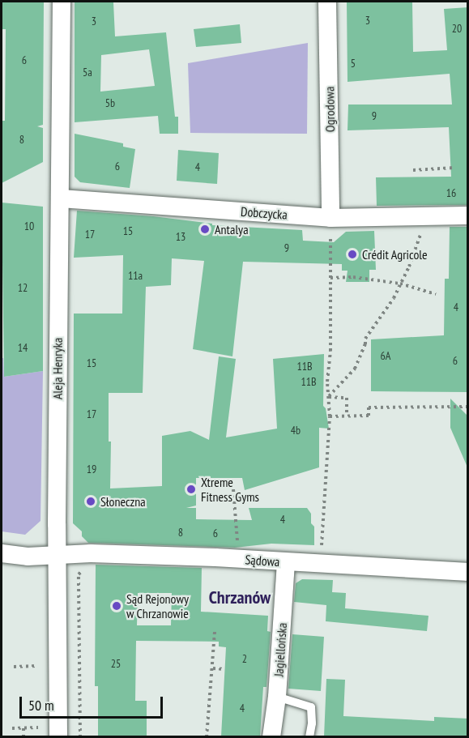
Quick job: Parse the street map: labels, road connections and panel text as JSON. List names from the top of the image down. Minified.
{"streets":{"street":["Ogrodowa","Dobczycka","Aleja Henryka","Sądowa","Jagiellońska"]},"crossings":[["Ogrodowa","Dobczycka"],["Dobczycka","Aleja Henryka"],["Aleja Henryka","Sądowa"],["Sądowa","Jagiellońska"]],"districts":["Chrzanów"],"places":["Antalya","Crédit Agricole","Xtreme Fitness Gyms","Słoneczna","Sąd Rejonowy w Chrzanowie"],"house_numbers":["3","3","20","6","5","5a","5b","9","8","6","4","16","10","15","17","13","9","11a","12","4","14","6A","6","15","11B","11B","17","4b","19","4","8","6","2","25","4"],"scale_bar":"50 m"}
